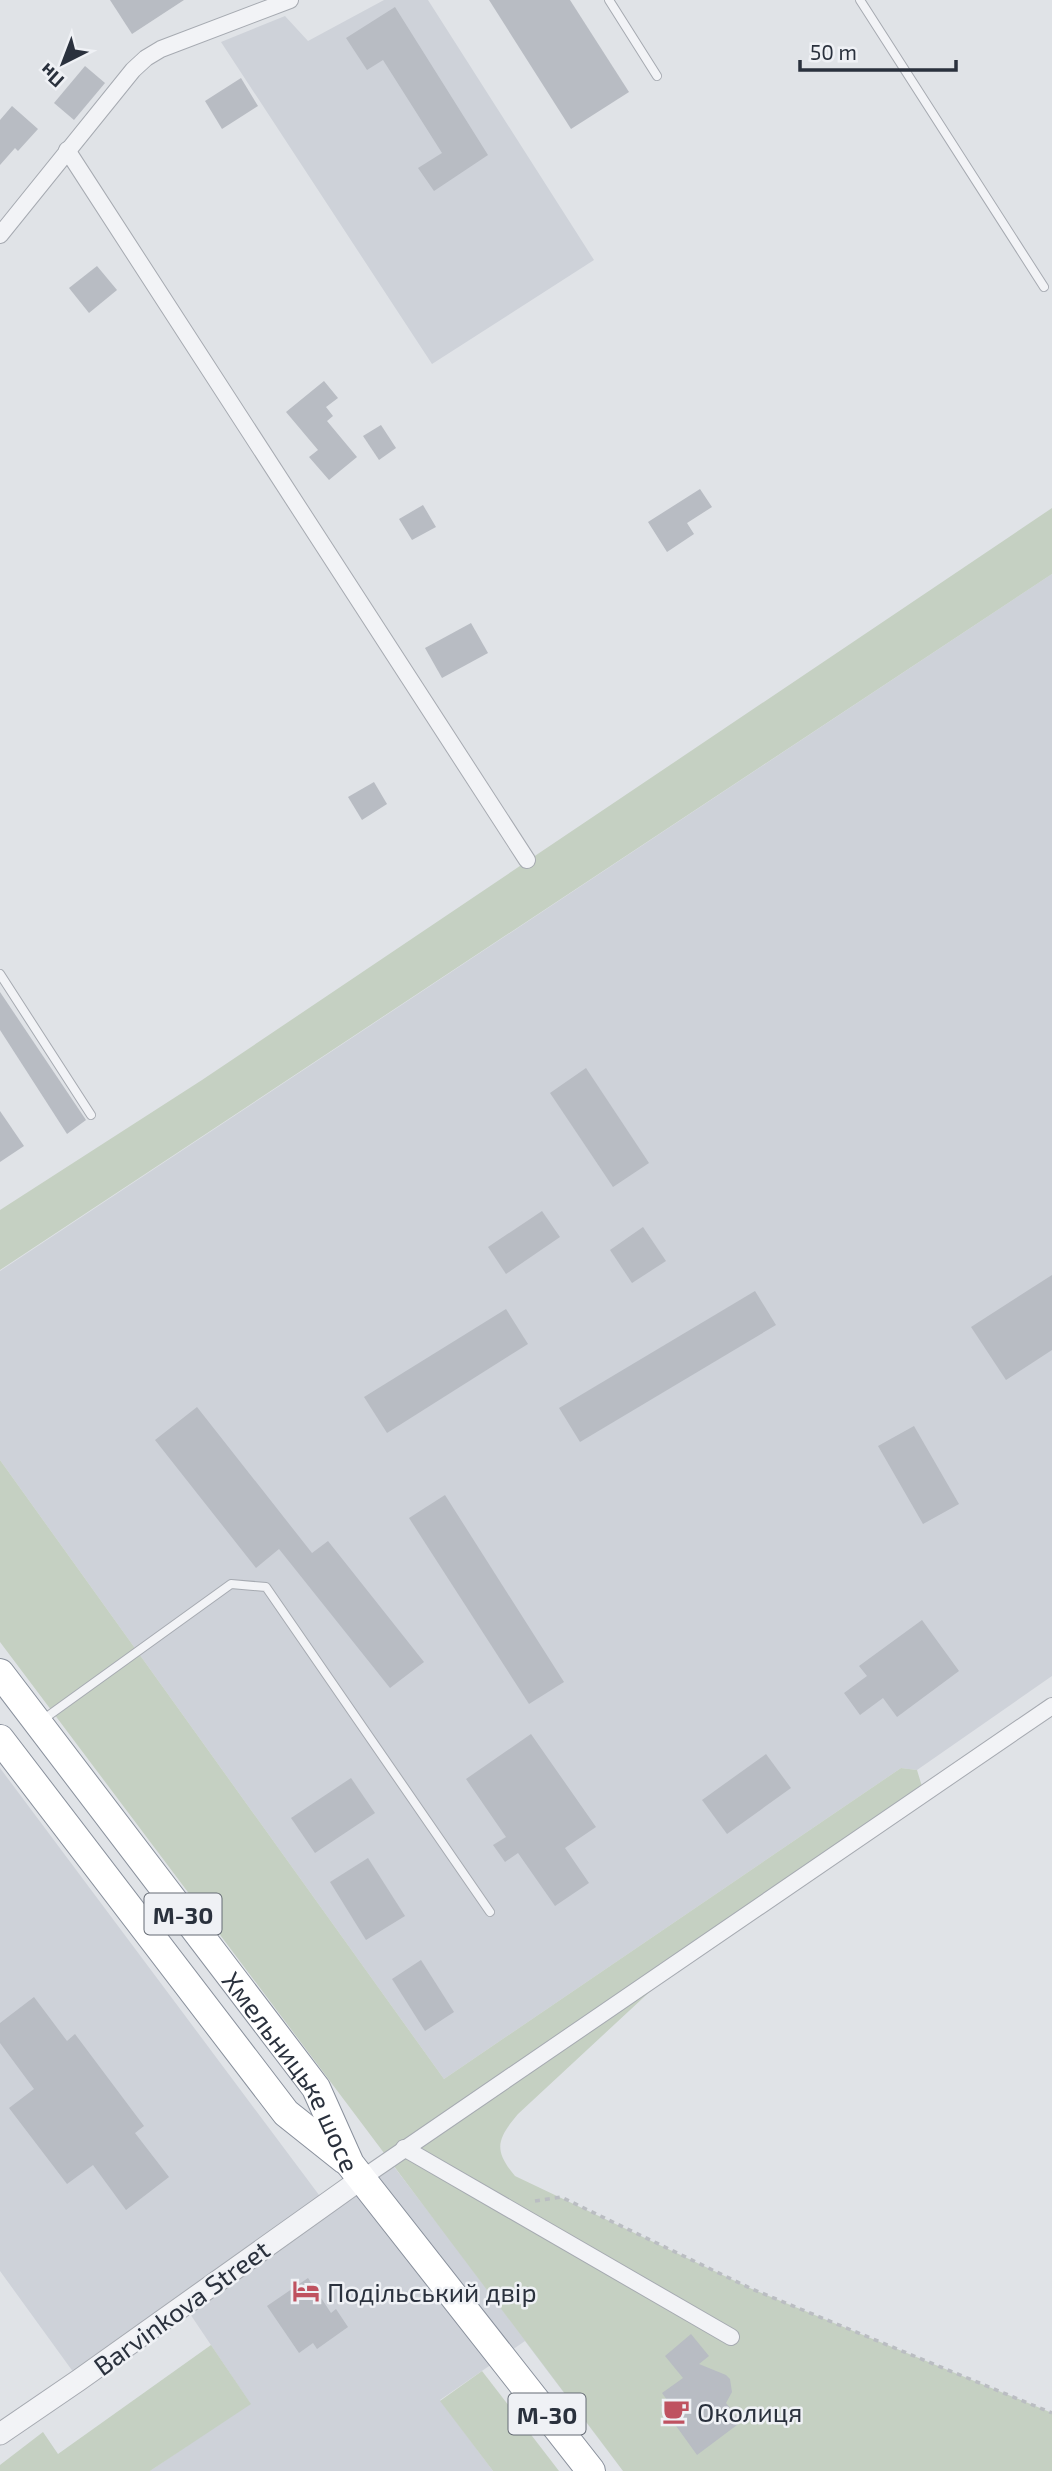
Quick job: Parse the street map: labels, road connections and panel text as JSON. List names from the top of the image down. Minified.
{"streets":{"highway":["М-30","Хмельницьке шосе"],"street":["Barvinkova Street"]},"crossings":[["М-30","Хмельницьке шосе"],["М-30","Barvinkova Street"],["Хмельницьке шосе","Barvinkova Street"]],"places":{"hotel":["Подільський двір"],"cafe":["Околиця"]},"scale_bar":"50 m","north":"bottom left"}
